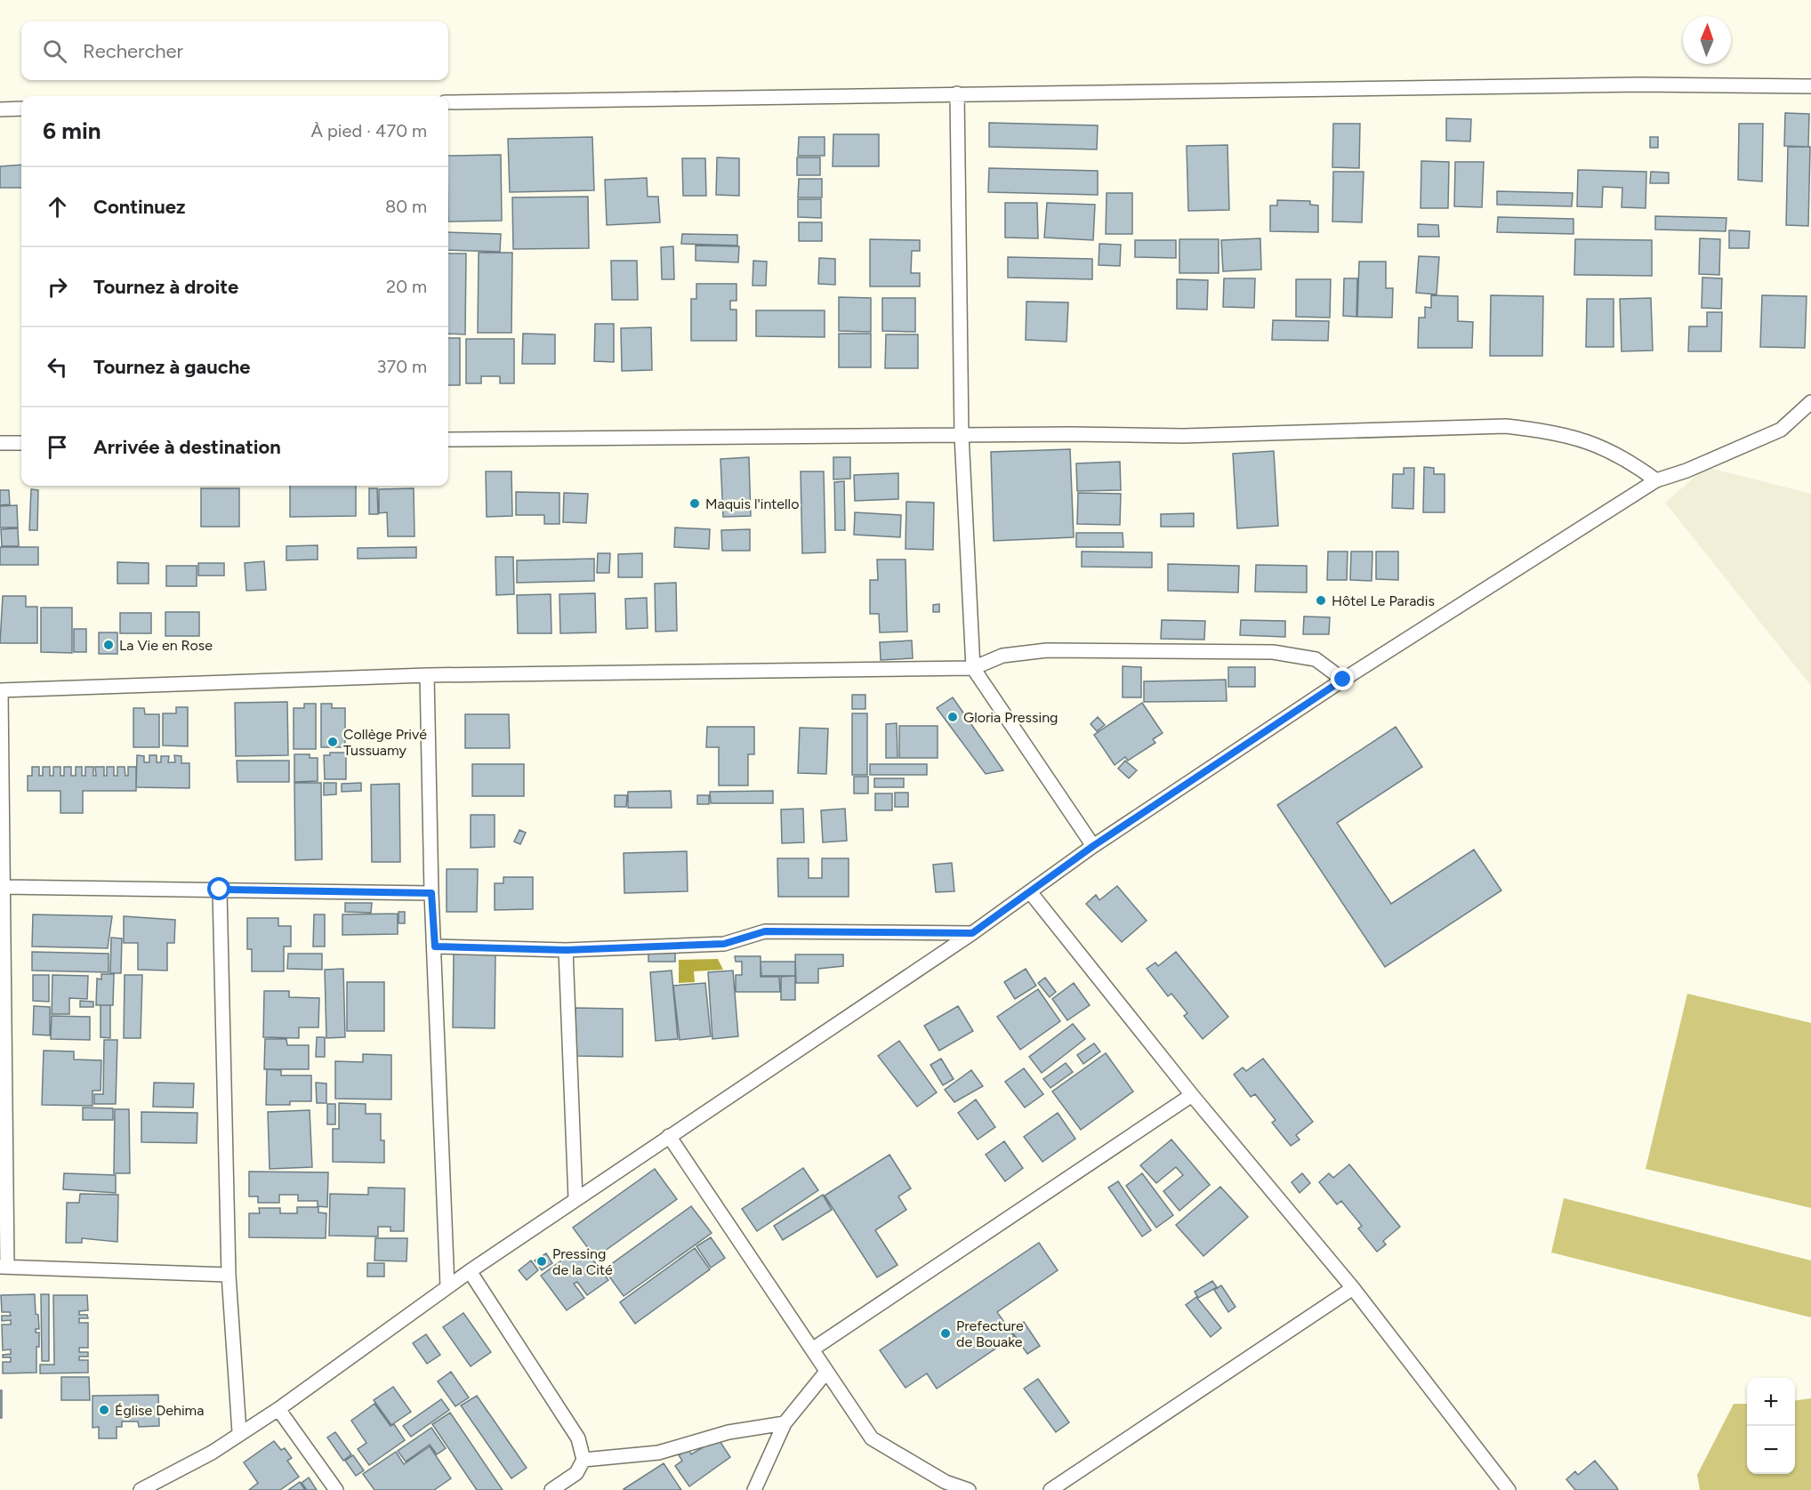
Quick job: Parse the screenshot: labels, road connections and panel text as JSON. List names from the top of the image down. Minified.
{"places":["Maquis l'intello","Hôtel Le Paradis","La Vie en Rose","Gloria Pressing","Collège Privé Tussuamy","Pressing de la Cité","Prefecture de Bouake","Église Dehima"],"north":"top","page":{"search":"Rechercher","heading":["6 min","À pied · 470 m"],"list":[["Continuez","80 m"],["Tournez à droite","20 m"],["Tournez à gauche","370 m"],"Arrivée à destination"],"map_buttons":["+","−"]}}
